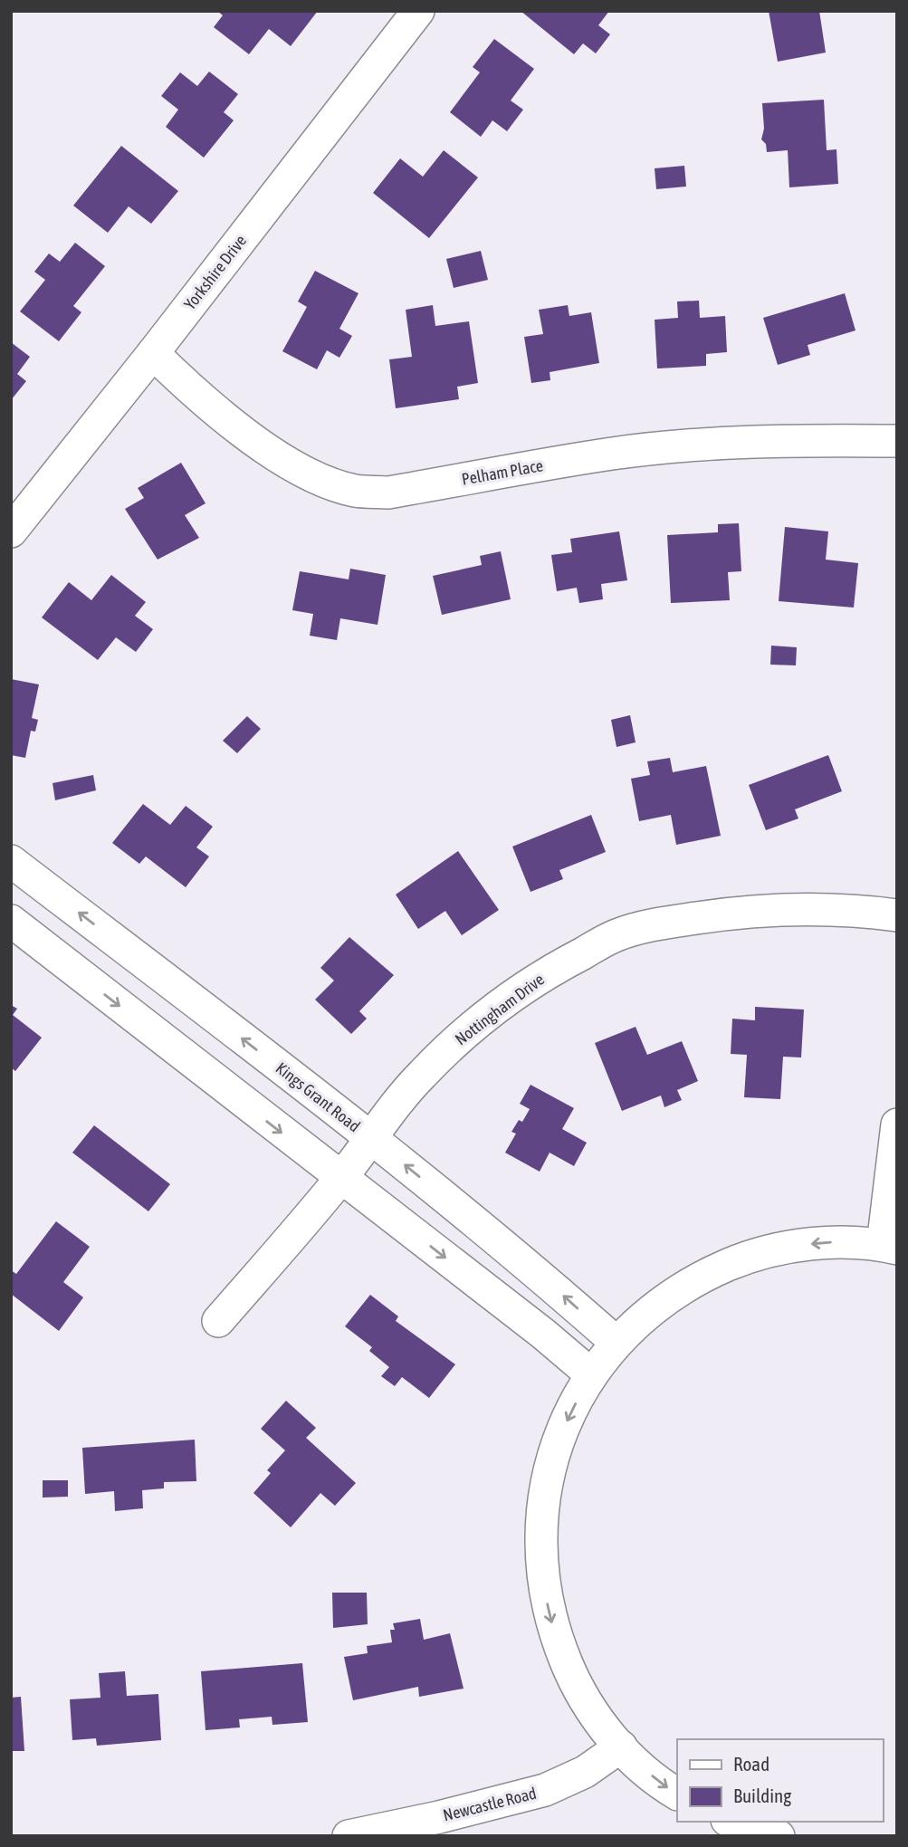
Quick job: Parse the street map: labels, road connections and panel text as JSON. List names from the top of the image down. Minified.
{"streets":{"street":["Yorkshire Drive","Pelham Place","Nottingham Drive","Kings Grant Road","Newcastle Road"]},"crossings":[["Yorkshire Drive","Pelham Place"],["Nottingham Drive","Kings Grant Road"]],"legend":["Road","Building"]}
